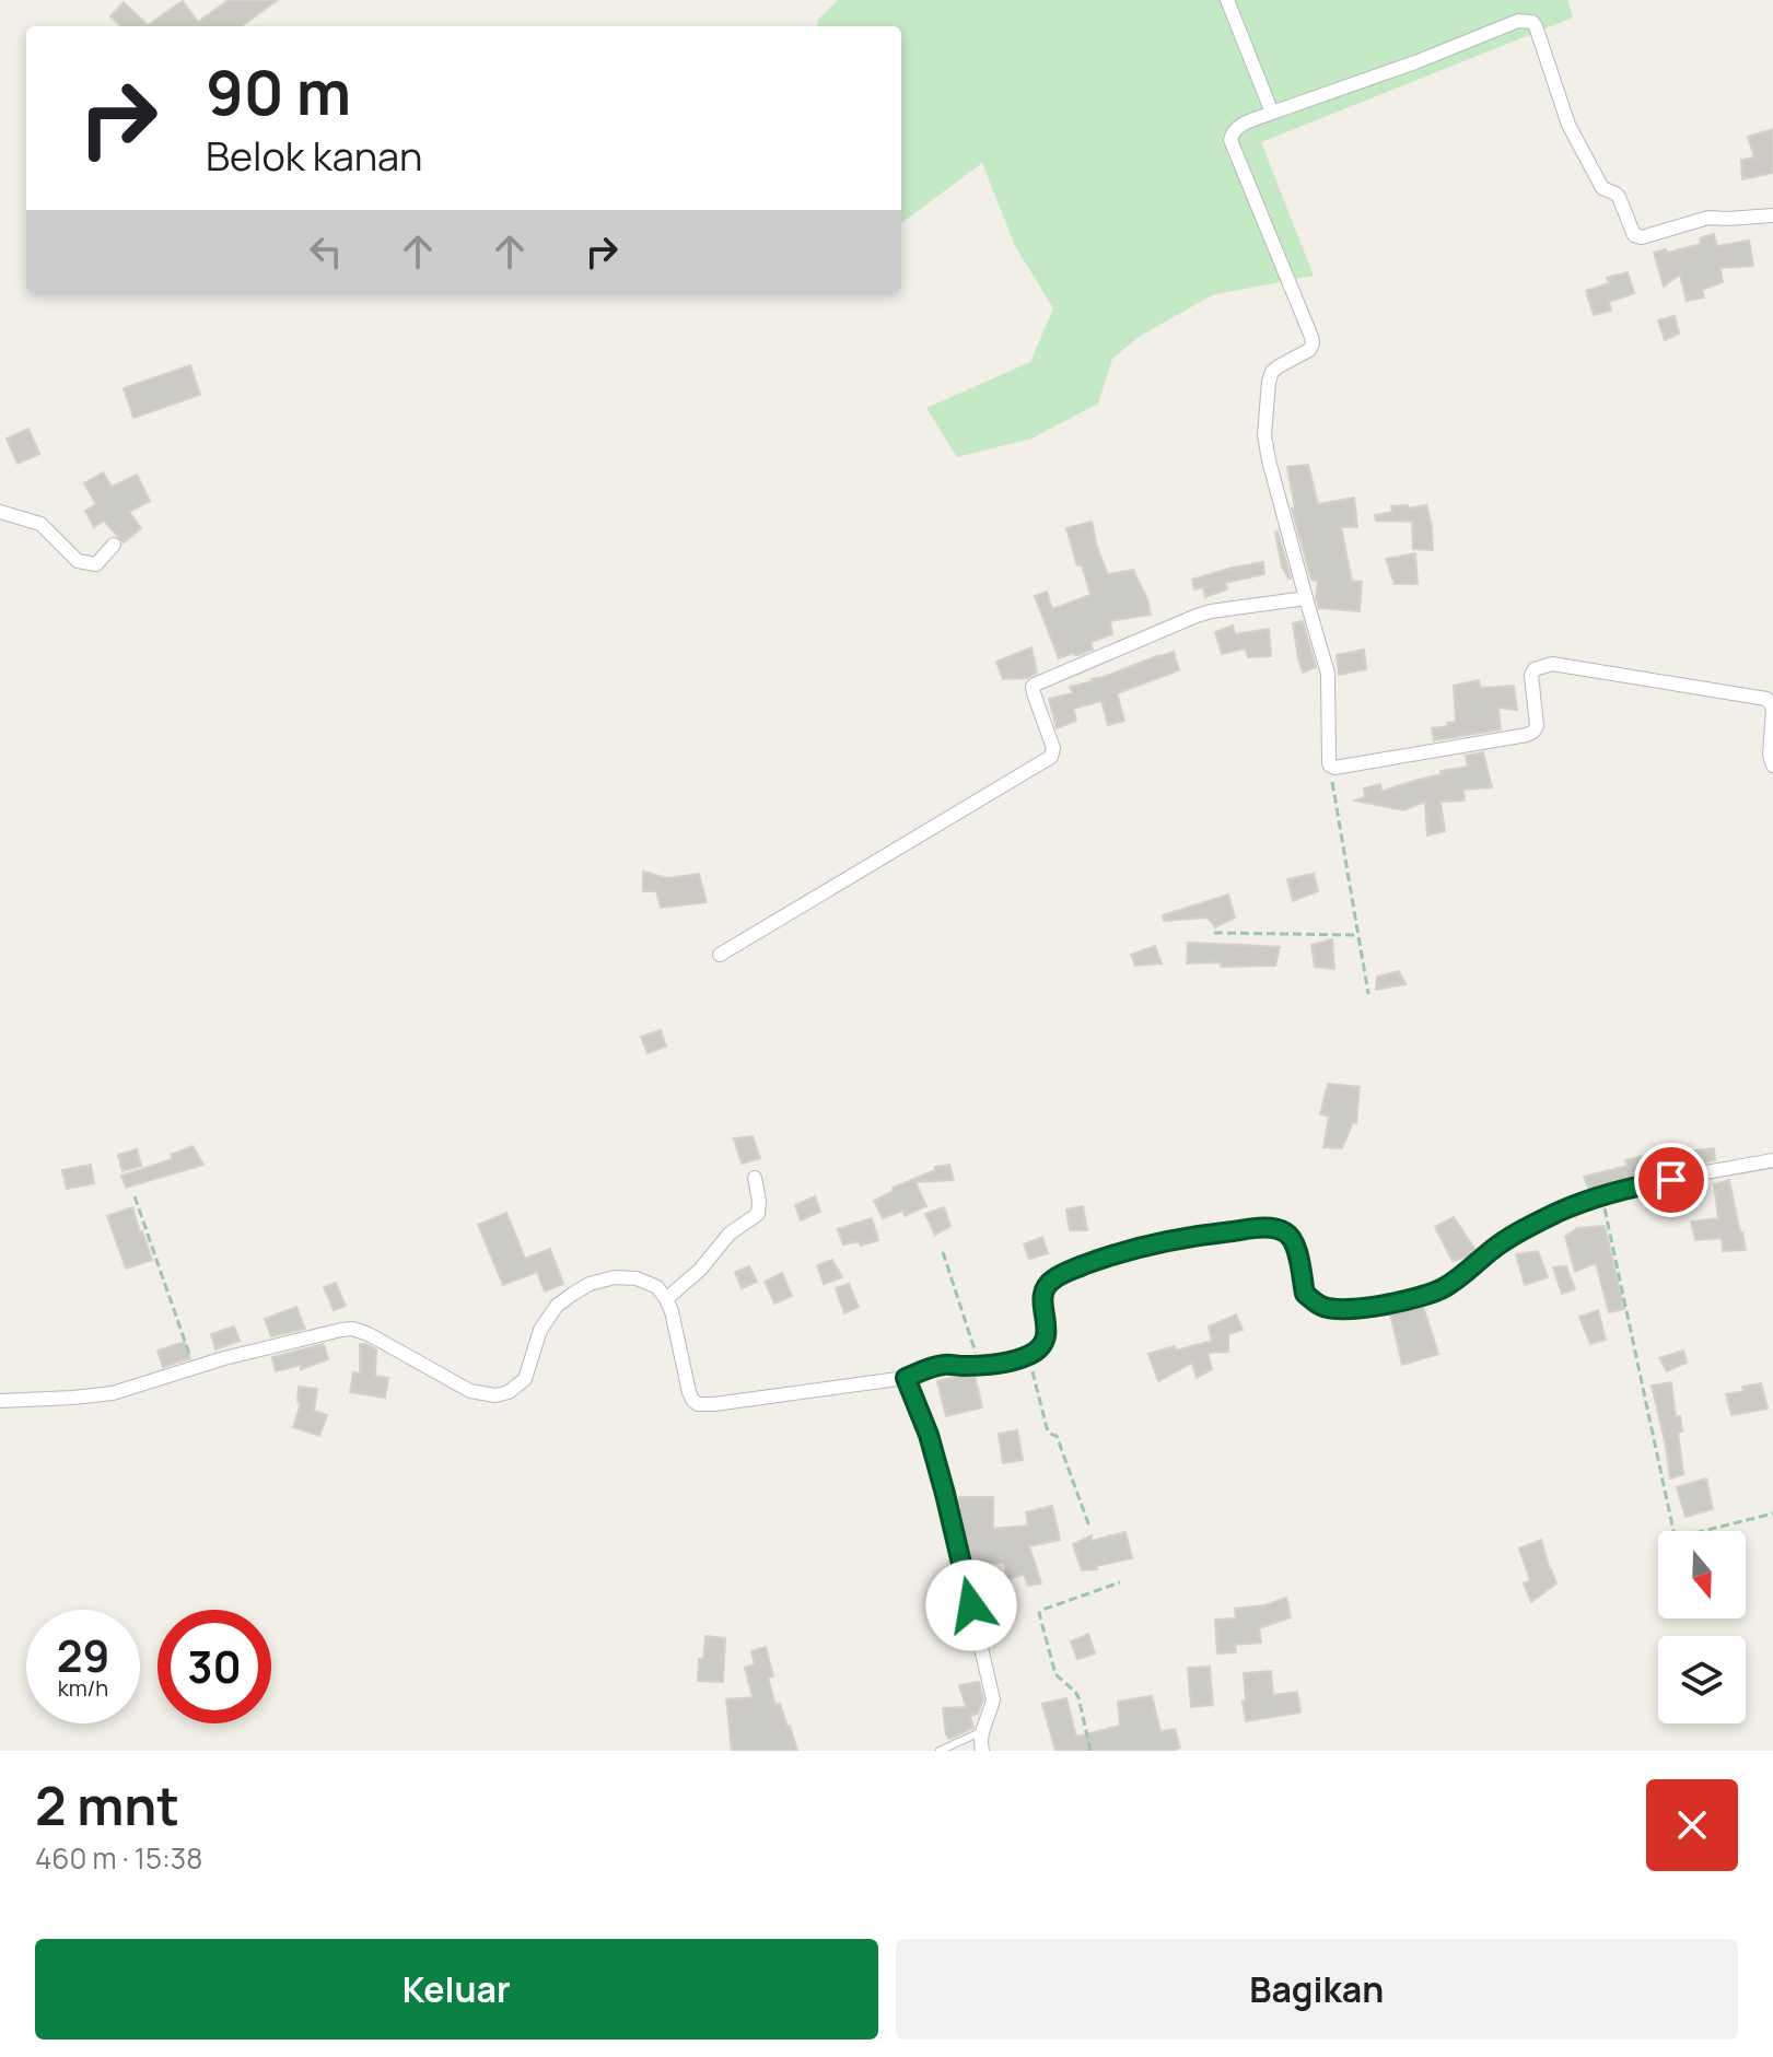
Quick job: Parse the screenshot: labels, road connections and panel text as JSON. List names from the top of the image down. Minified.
{"north":"bottom","page":{"turn":["90 m","Belok kanan"],"speed":"29 km/h","limit":"30","heading":["2 mnt","460 m · 15:38"],"buttons":["Keluar","Bagikan"]}}
